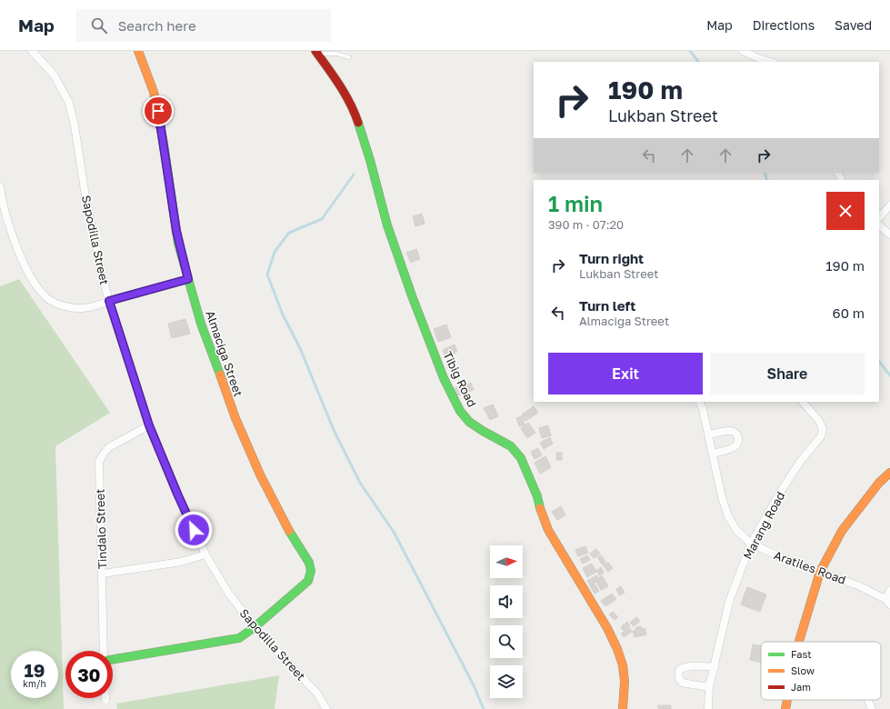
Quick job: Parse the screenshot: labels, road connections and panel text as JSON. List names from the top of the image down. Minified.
{"streets":{"street":["Sapodilla Street","Almaciga Street","Tibig Road","Marang Road","Tindalo Street","Aratiles Road"]},"crossings":[["Sapodilla Street","Almaciga Street"],["Sapodilla Street","Tindalo Street"],["Marang Road","Aratiles Road"]],"legend":["Fast","Slow","Jam"],"north":"right","page":{"header":"Map","search":"Search here","nav":["Map","Directions","Saved"],"turn":["190 m","Lukban Street"],"heading":["1 min","390 m · 07:20"],"list":[{"name":"Turn right","note":"Lukban Street","value":"190 m"},{"name":"Turn left","note":"Almaciga Street","value":"60 m"}],"buttons":["Exit","Share"],"speed":"19 km/h","limit":"30"}}
